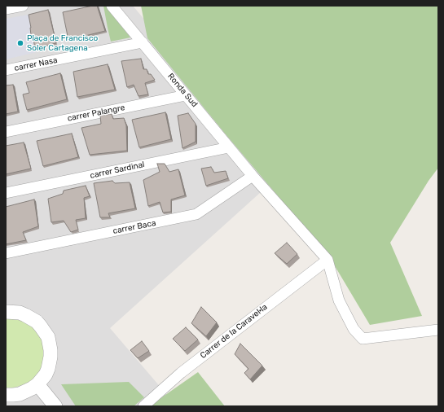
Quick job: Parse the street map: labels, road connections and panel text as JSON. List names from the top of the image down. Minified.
{"streets":{"street":["carrer Nasa","Ronda Sud","carrer Palangre","carrer Sardinal","carrer Baca","Carrer de la Caravel·la"]},"crossings":[["carrer Nasa","Ronda Sud"],["Ronda Sud","carrer Palangre"],["Ronda Sud","carrer Sardinal"],["Ronda Sud","carrer Baca"],["Ronda Sud","Carrer de la Caravel·la"]],"places":["Plaça de Francisco Soler Cartagena"]}
